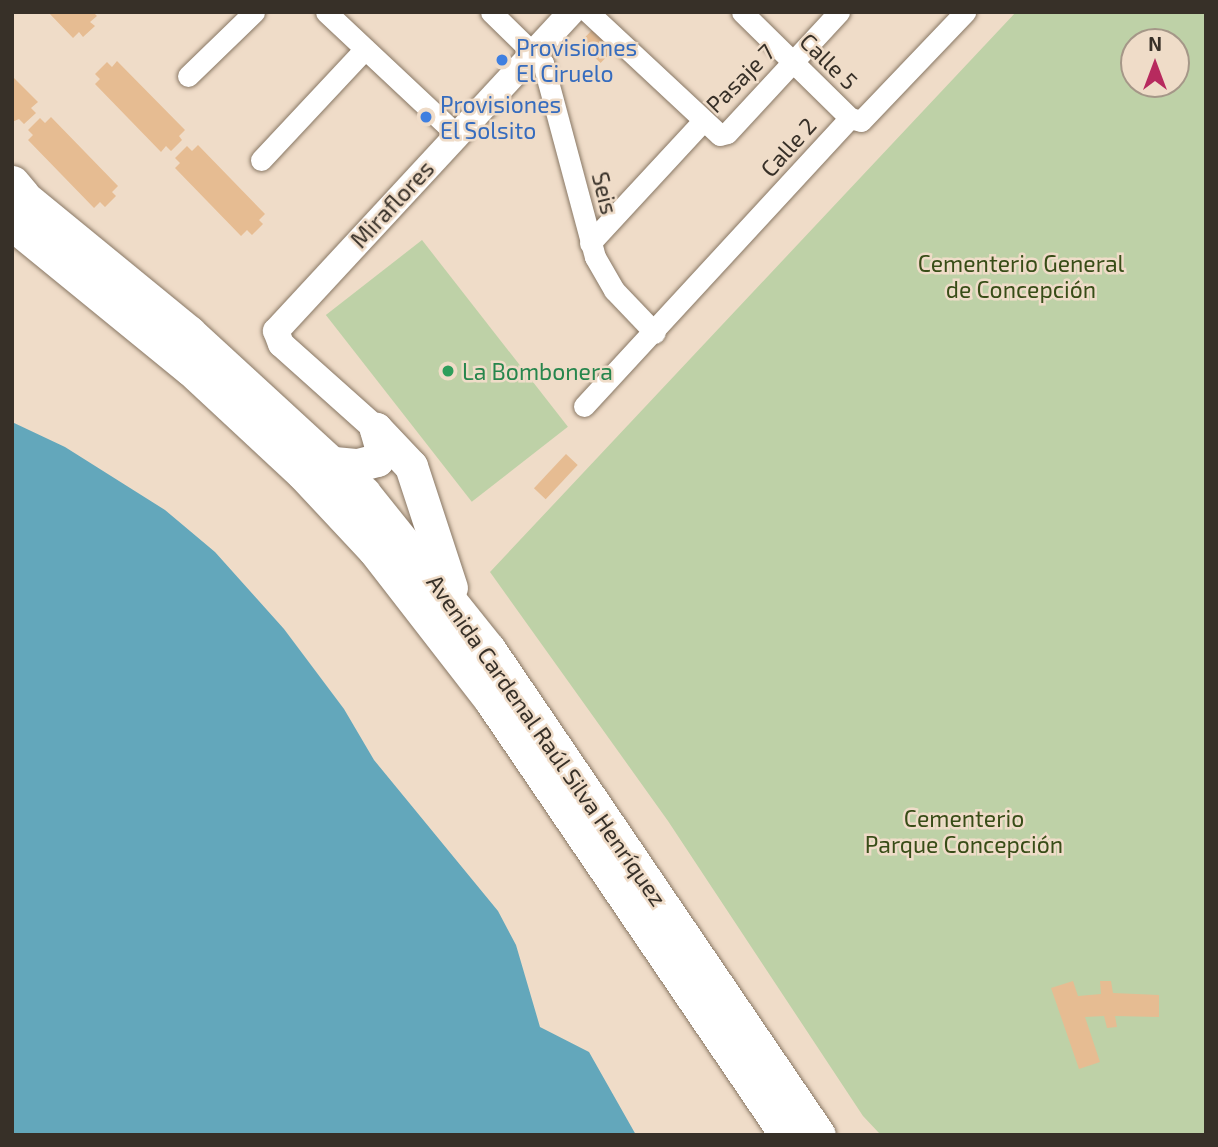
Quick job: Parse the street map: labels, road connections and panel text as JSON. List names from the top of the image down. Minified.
{"streets":{"main road":["Avenida Cardenal Raúl Silva Henríquez"],"street":["Calle 5","Pasaje 7","Calle 2","Seis","Miraflores"]},"crossings":[["Calle 5","Pasaje 7"],["Calle 5","Calle 2"],["Pasaje 7","Seis"],["Calle 2","Seis"],["Seis","Miraflores"]],"parks":["Cementerio General de Concepción","Cementerio Parque Concepción"],"places":["Provisiones El Ciruelo","Provisiones El Solsito","La Bombonera"],"north":"top"}
